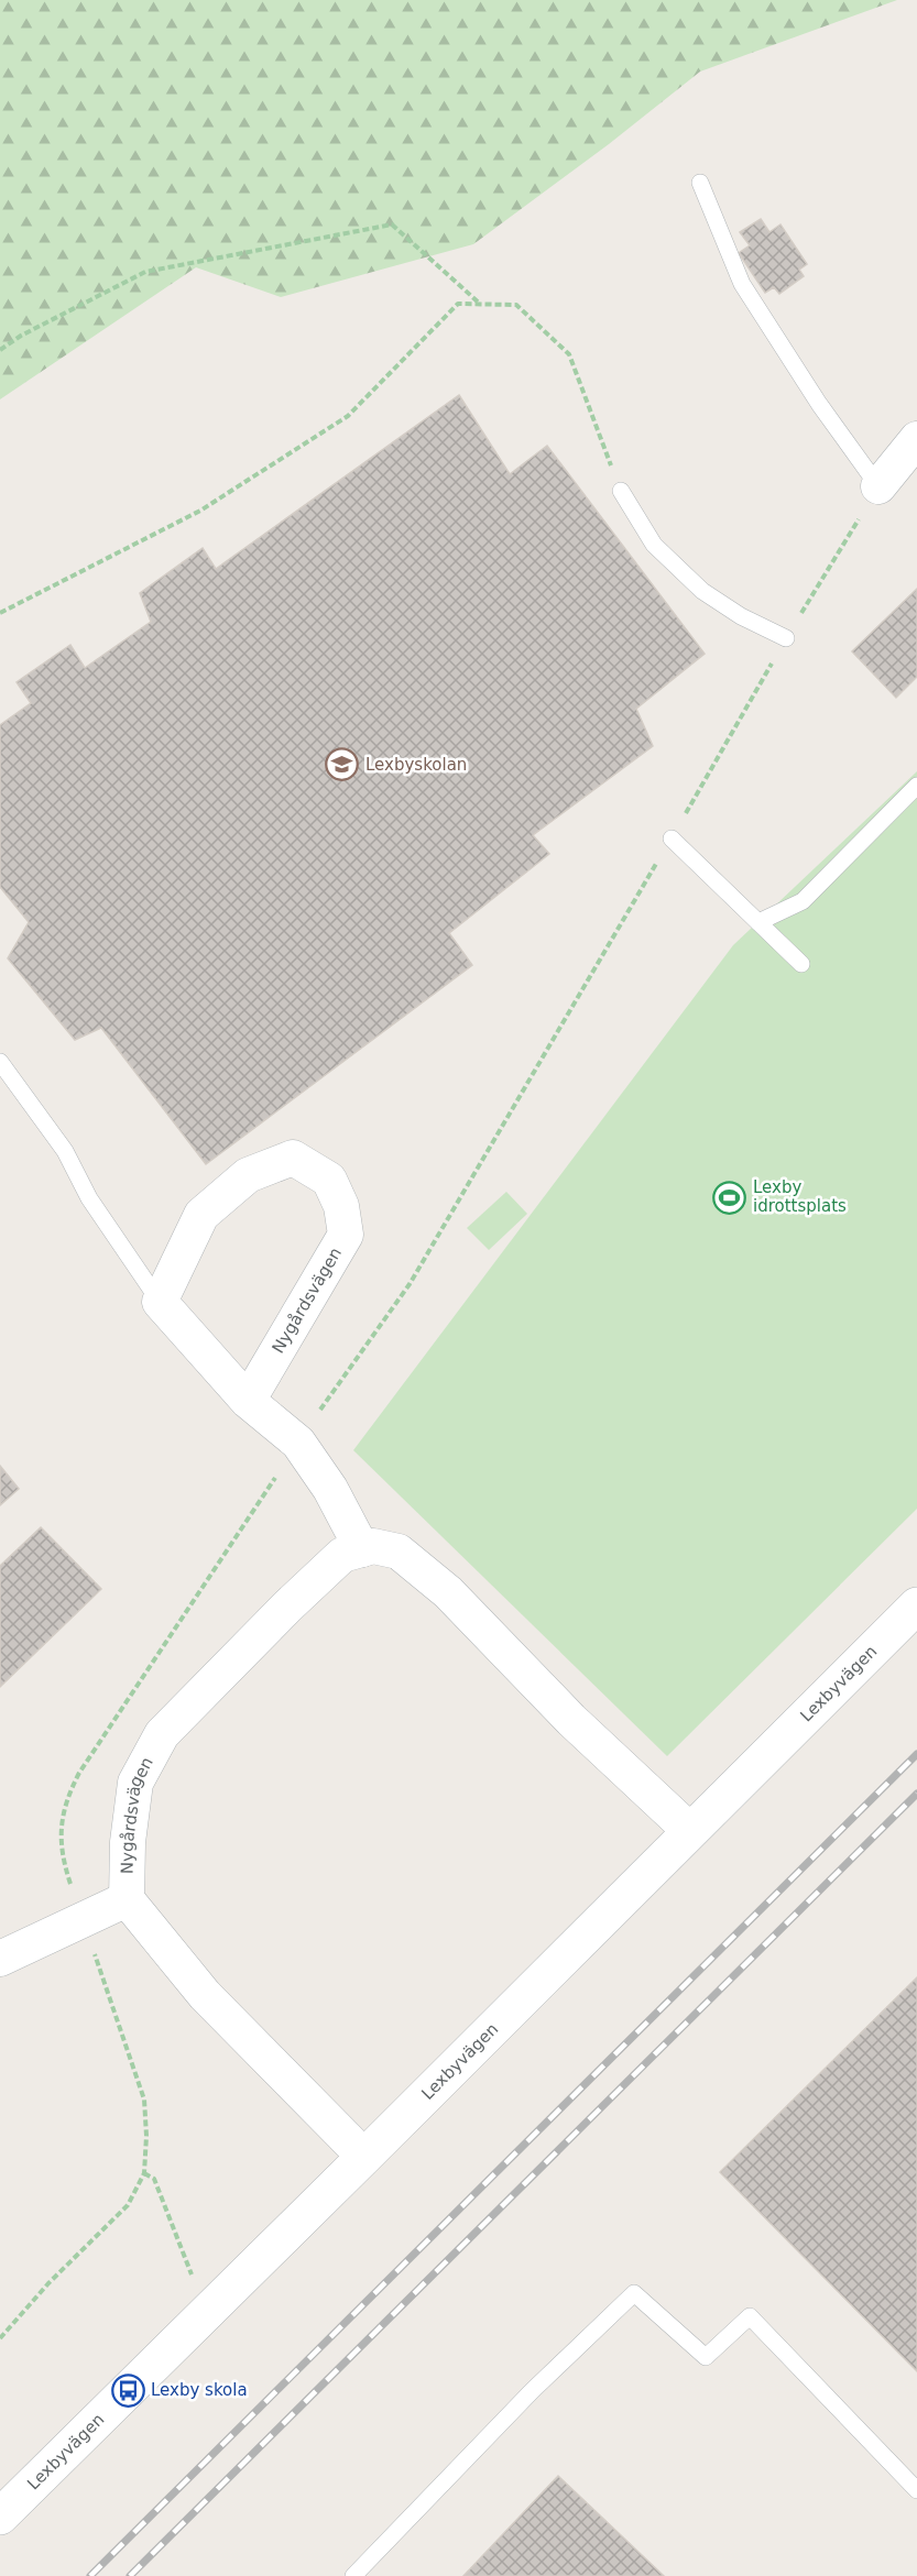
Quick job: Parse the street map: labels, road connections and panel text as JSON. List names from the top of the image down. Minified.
{"streets":{"street":["Nygårdsvägen","Lexbyvägen"]},"crossings":[["Nygårdsvägen","Lexbyvägen"]],"places":{"school or university":["Lexbyskolan"],"sports":["Lexby idrottsplats"],"bus stop":["Lexby skola"]}}
